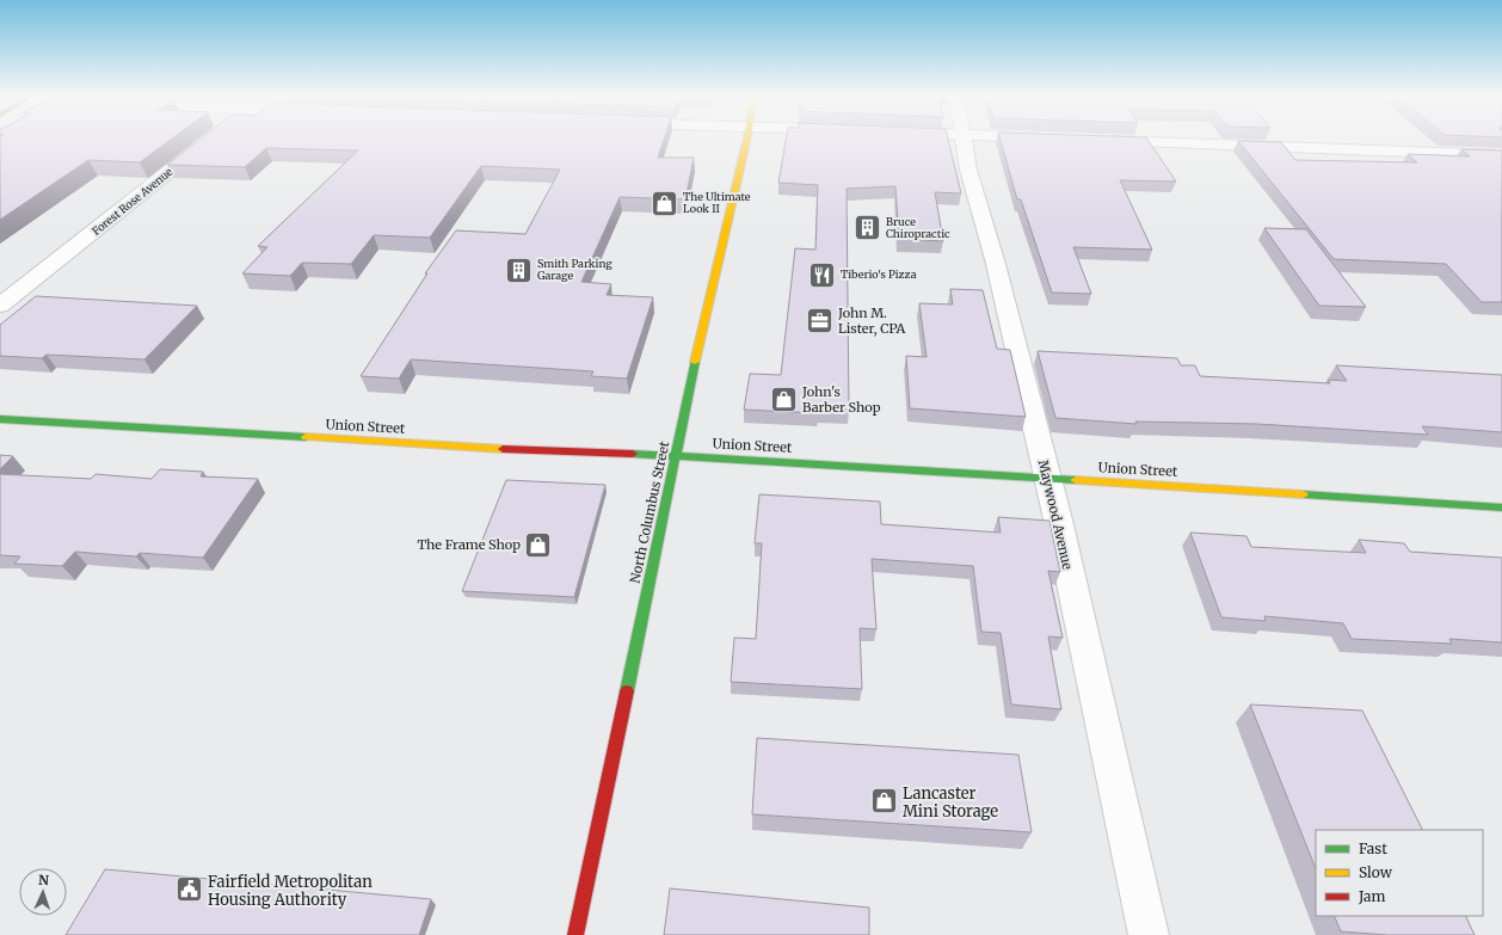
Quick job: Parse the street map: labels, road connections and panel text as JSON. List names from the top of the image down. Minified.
{"streets":{"street":["Forest Rose Avenue","Union Street","North Columbus Street","Maywood Avenue"]},"crossings":[["Union Street","North Columbus Street"],["Union Street","Maywood Avenue"]],"places":{"shop":["The Ultimate Look II","John's Barber Shop","The Frame Shop","Lancaster Mini Storage"],"building":["Bruce Chiropractic","Smith Parking Garage"],"restaurant":["Tiberio's Pizza"],"office":["John M. Lister, CPA"],"public building":["Fairfield Metropolitan Housing Authority"]},"legend":["Fast","Slow","Jam"],"north":"top"}
